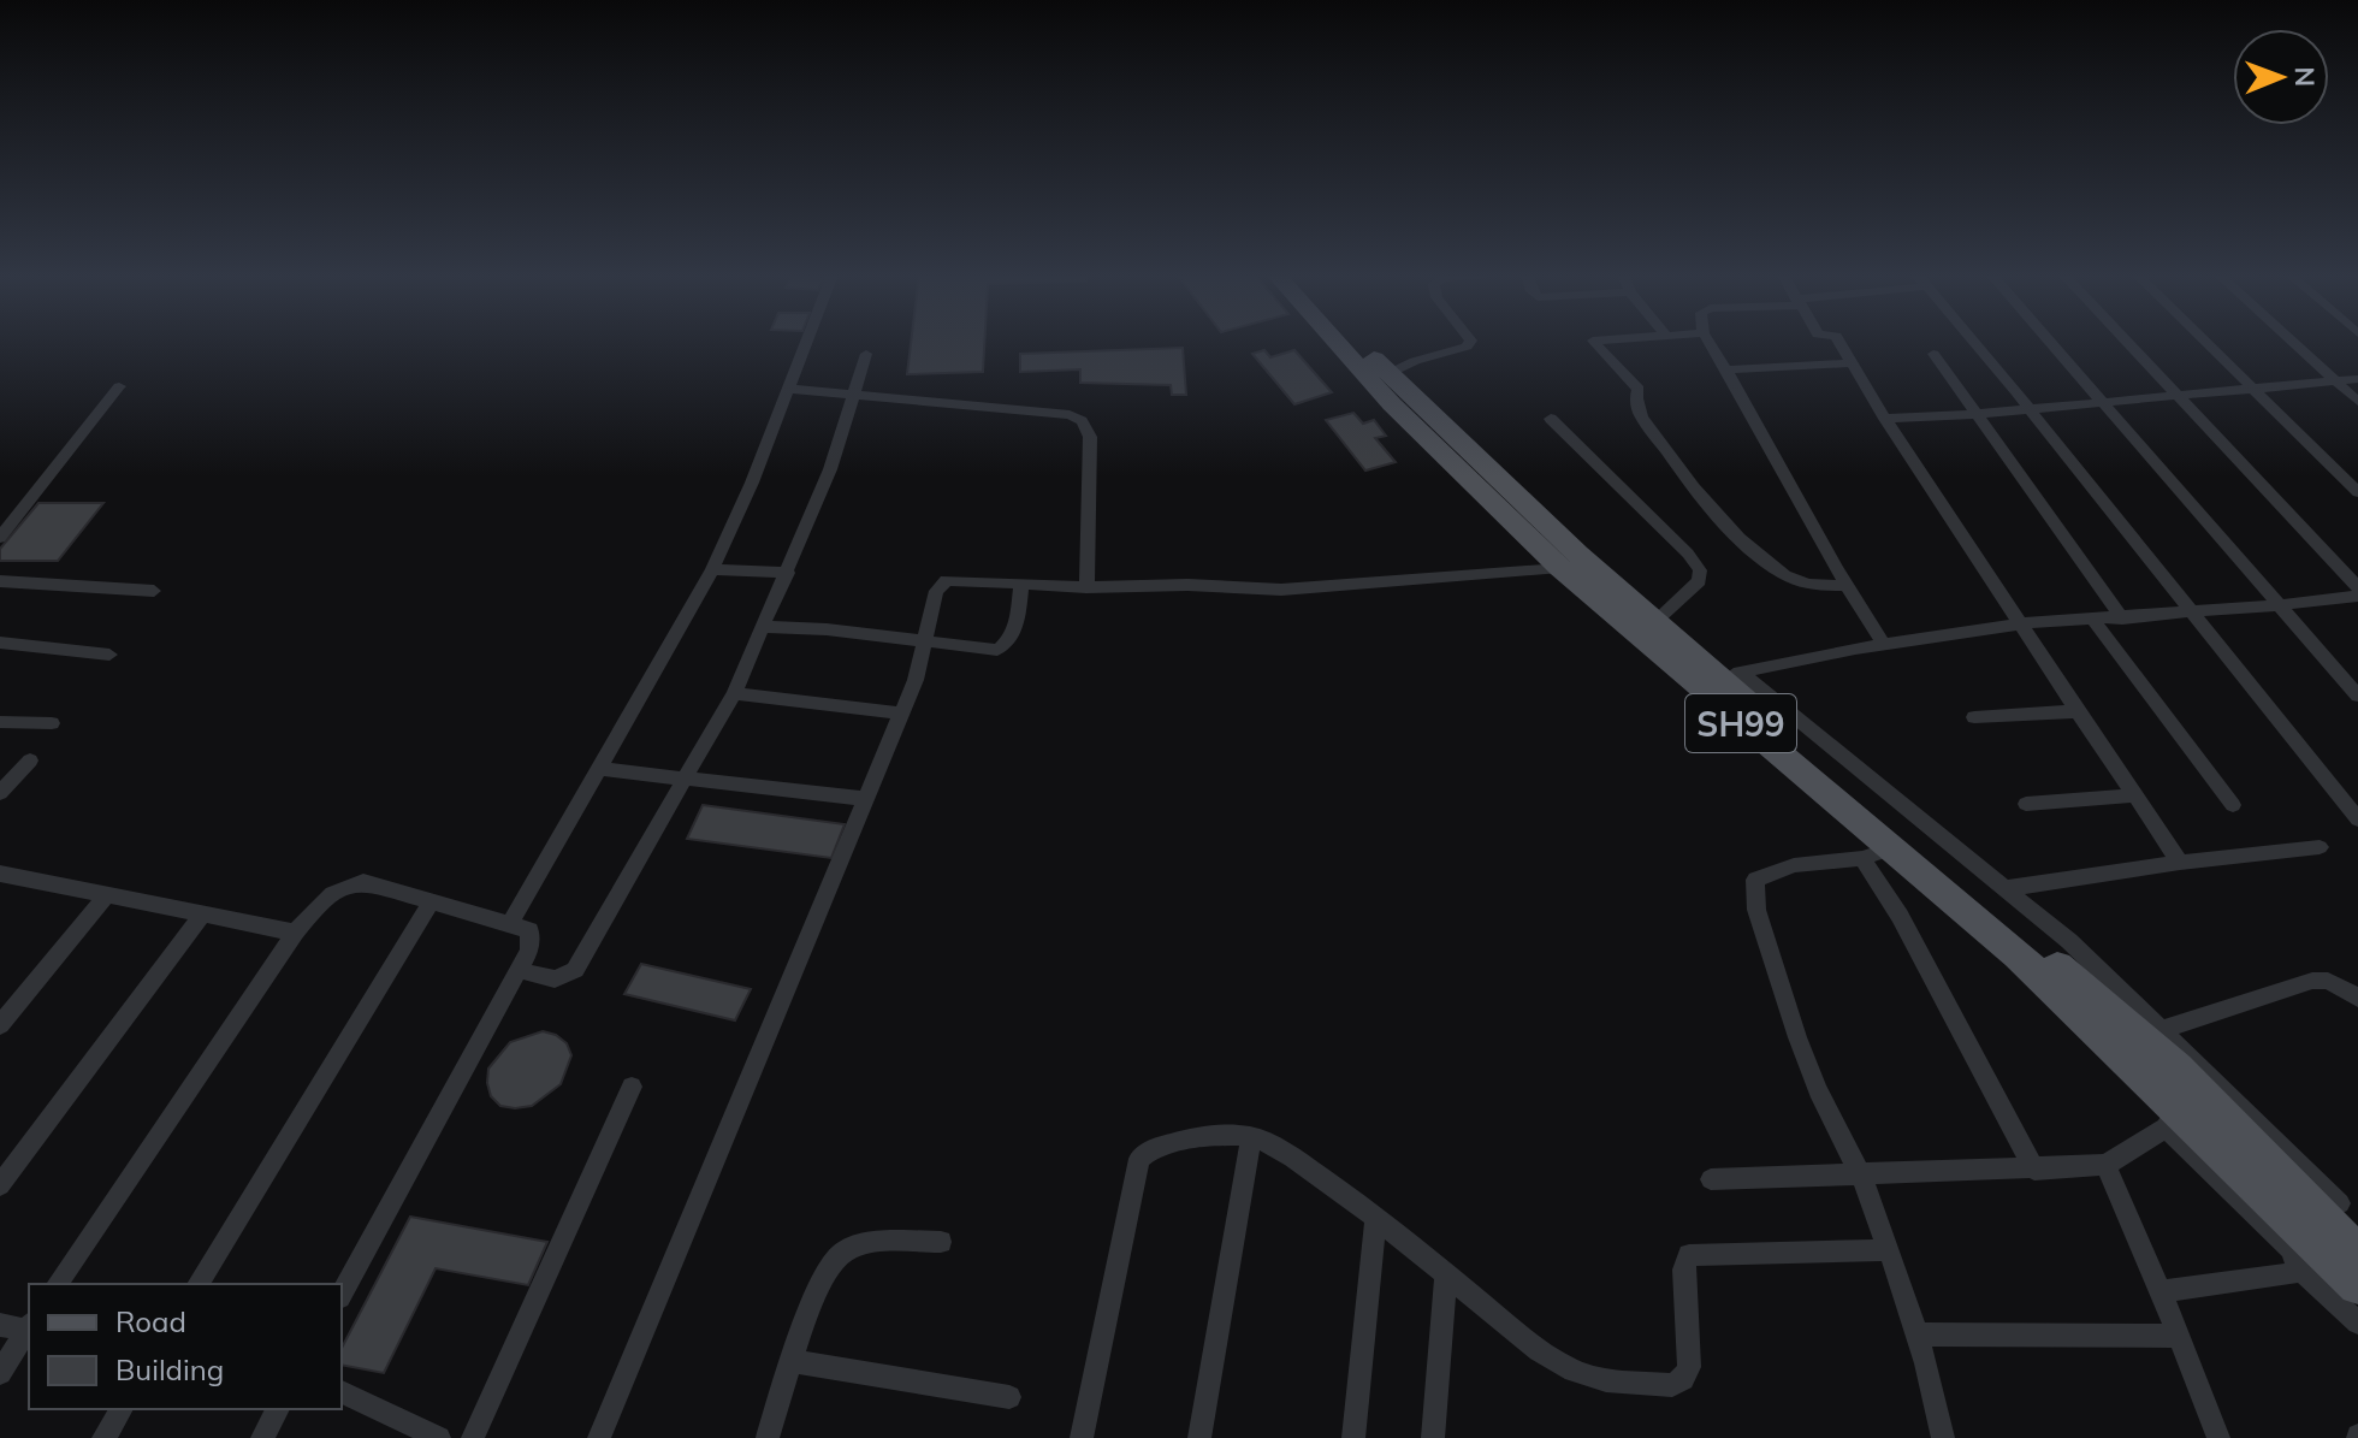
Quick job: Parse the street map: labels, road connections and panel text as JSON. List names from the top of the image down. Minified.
{"streets":{"main road":["SH99"]},"legend":["Road","Building"],"north":"right"}
